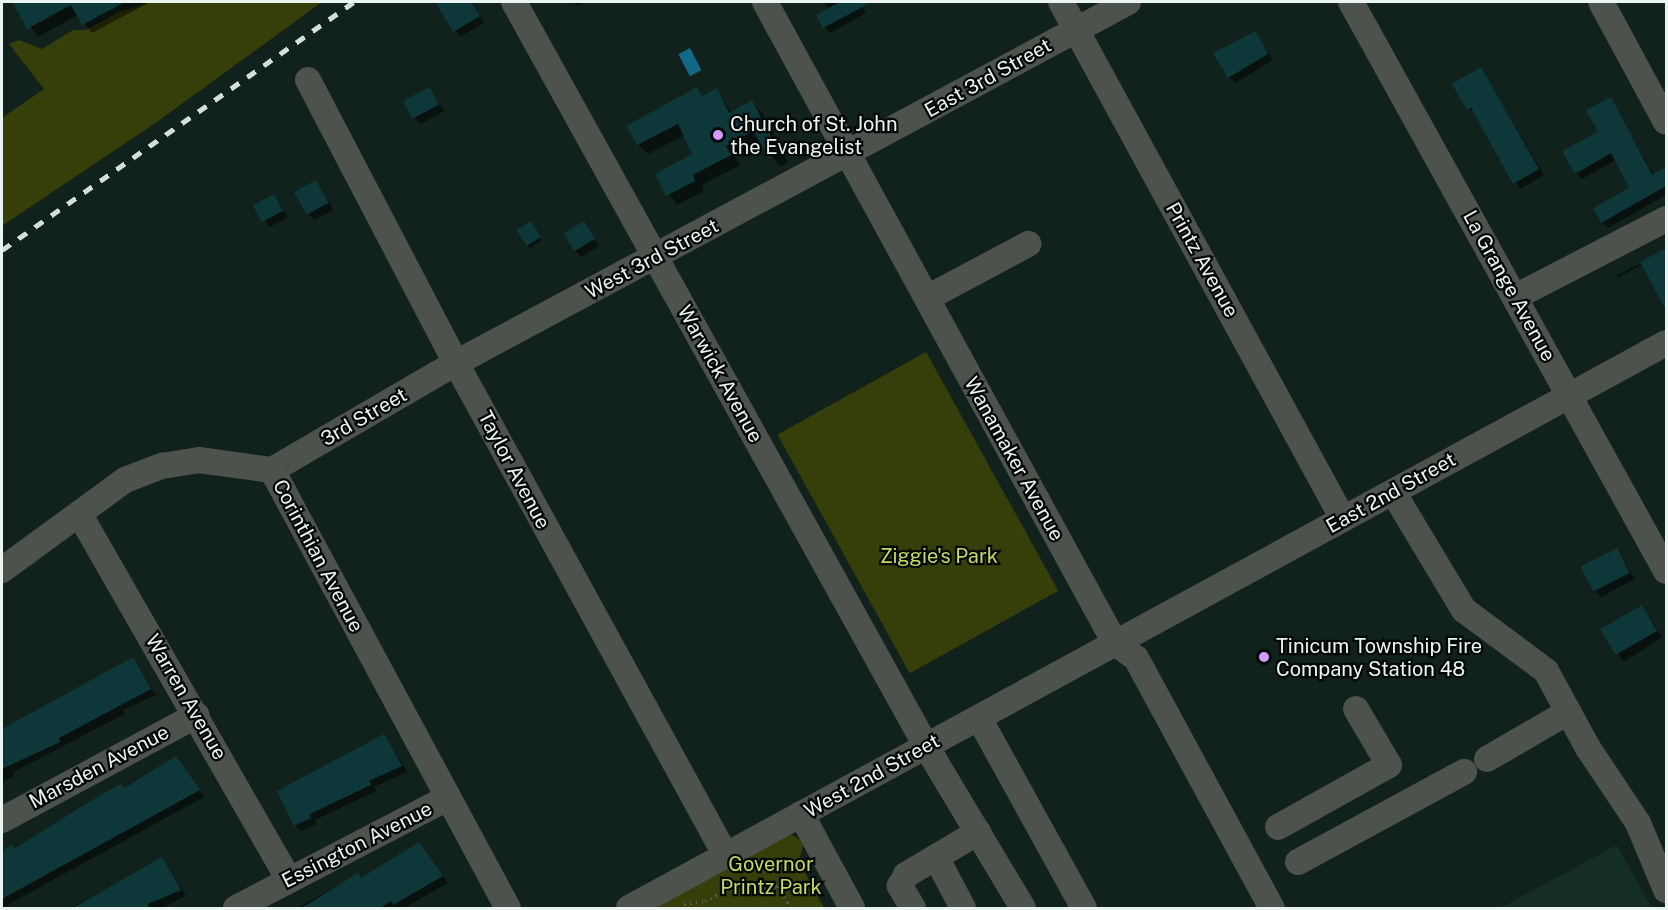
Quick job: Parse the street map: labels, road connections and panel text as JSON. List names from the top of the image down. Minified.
{"streets":{"street":["East 3rd Street","West 3rd Street","Printz Avenue","La Grange Avenue","Warwick Avenue","3rd Street","Wanamaker Avenue","Taylor Avenue","East 2nd Street","Corinthian Avenue","Warren Avenue","Marsden Avenue","West 2nd Street","Essington Avenue"]},"crossings":[["East 3rd Street","West 3rd Street"],["East 3rd Street","Printz Avenue"],["East 3rd Street","Wanamaker Avenue"],["West 3rd Street","Warwick Avenue"],["West 3rd Street","3rd Street"],["West 3rd Street","Wanamaker Avenue"],["West 3rd Street","Taylor Avenue"],["Printz Avenue","East 2nd Street"],["La Grange Avenue","East 2nd Street"],["Warwick Avenue","West 2nd Street"],["3rd Street","Taylor Avenue"],["3rd Street","Corinthian Avenue"],["Wanamaker Avenue","East 2nd Street"],["Wanamaker Avenue","West 2nd Street"],["Taylor Avenue","West 2nd Street"],["East 2nd Street","West 2nd Street"],["Corinthian Avenue","Warren Avenue"],["Corinthian Avenue","Essington Avenue"],["Warren Avenue","Marsden Avenue"],["Warren Avenue","Essington Avenue"]],"parks":["Ziggie's Park","Governor Printz Park"],"places":["Church of St. John the Evangelist","Tinicum Township Fire Company Station 48"]}
